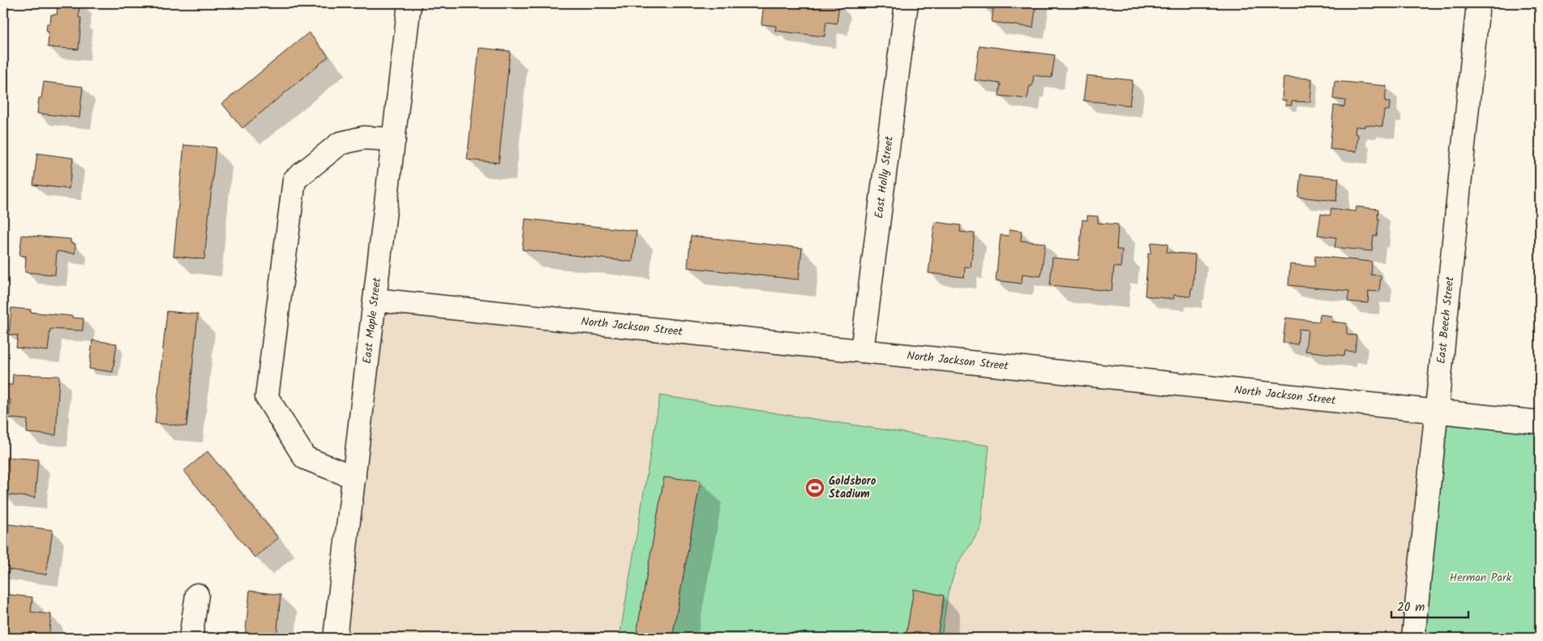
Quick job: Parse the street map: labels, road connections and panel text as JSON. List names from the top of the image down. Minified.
{"streets":{"street":["East Holly Street","East Maple Street","East Beech Street","North Jackson Street"]},"crossings":[["East Holly Street","North Jackson Street"],["East Maple Street","North Jackson Street"],["East Beech Street","North Jackson Street"]],"parks":["Herman Park"],"places":{"sports":["Goldsboro Stadium"]},"scale_bar":"20 m"}
